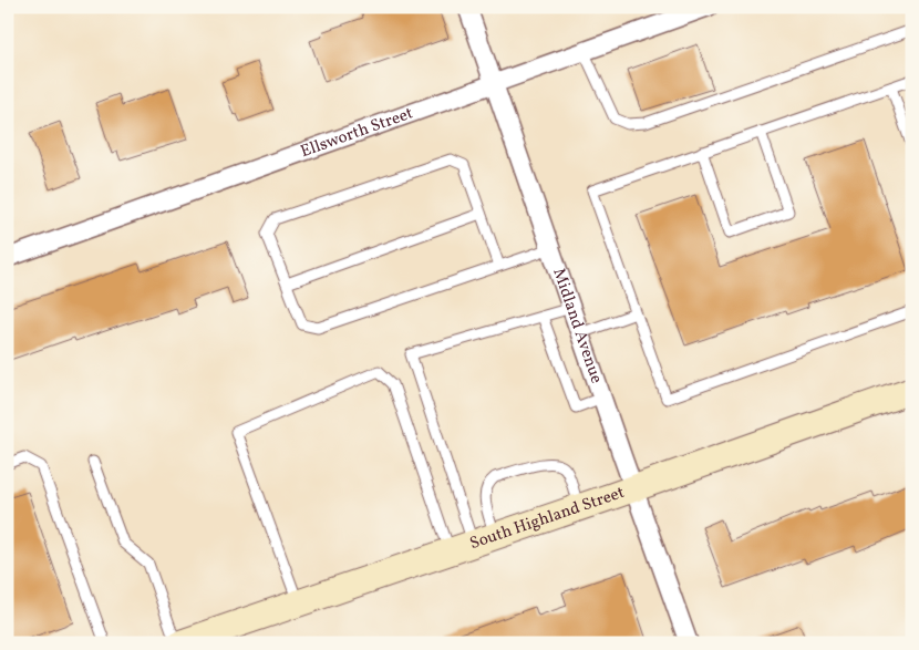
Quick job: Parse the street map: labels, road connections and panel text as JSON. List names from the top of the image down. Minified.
{"streets":{"main road":["South Highland Street"],"street":["Ellsworth Street","Midland Avenue"]},"crossings":[["Ellsworth Street","Midland Avenue"],["Midland Avenue","South Highland Street"]]}
